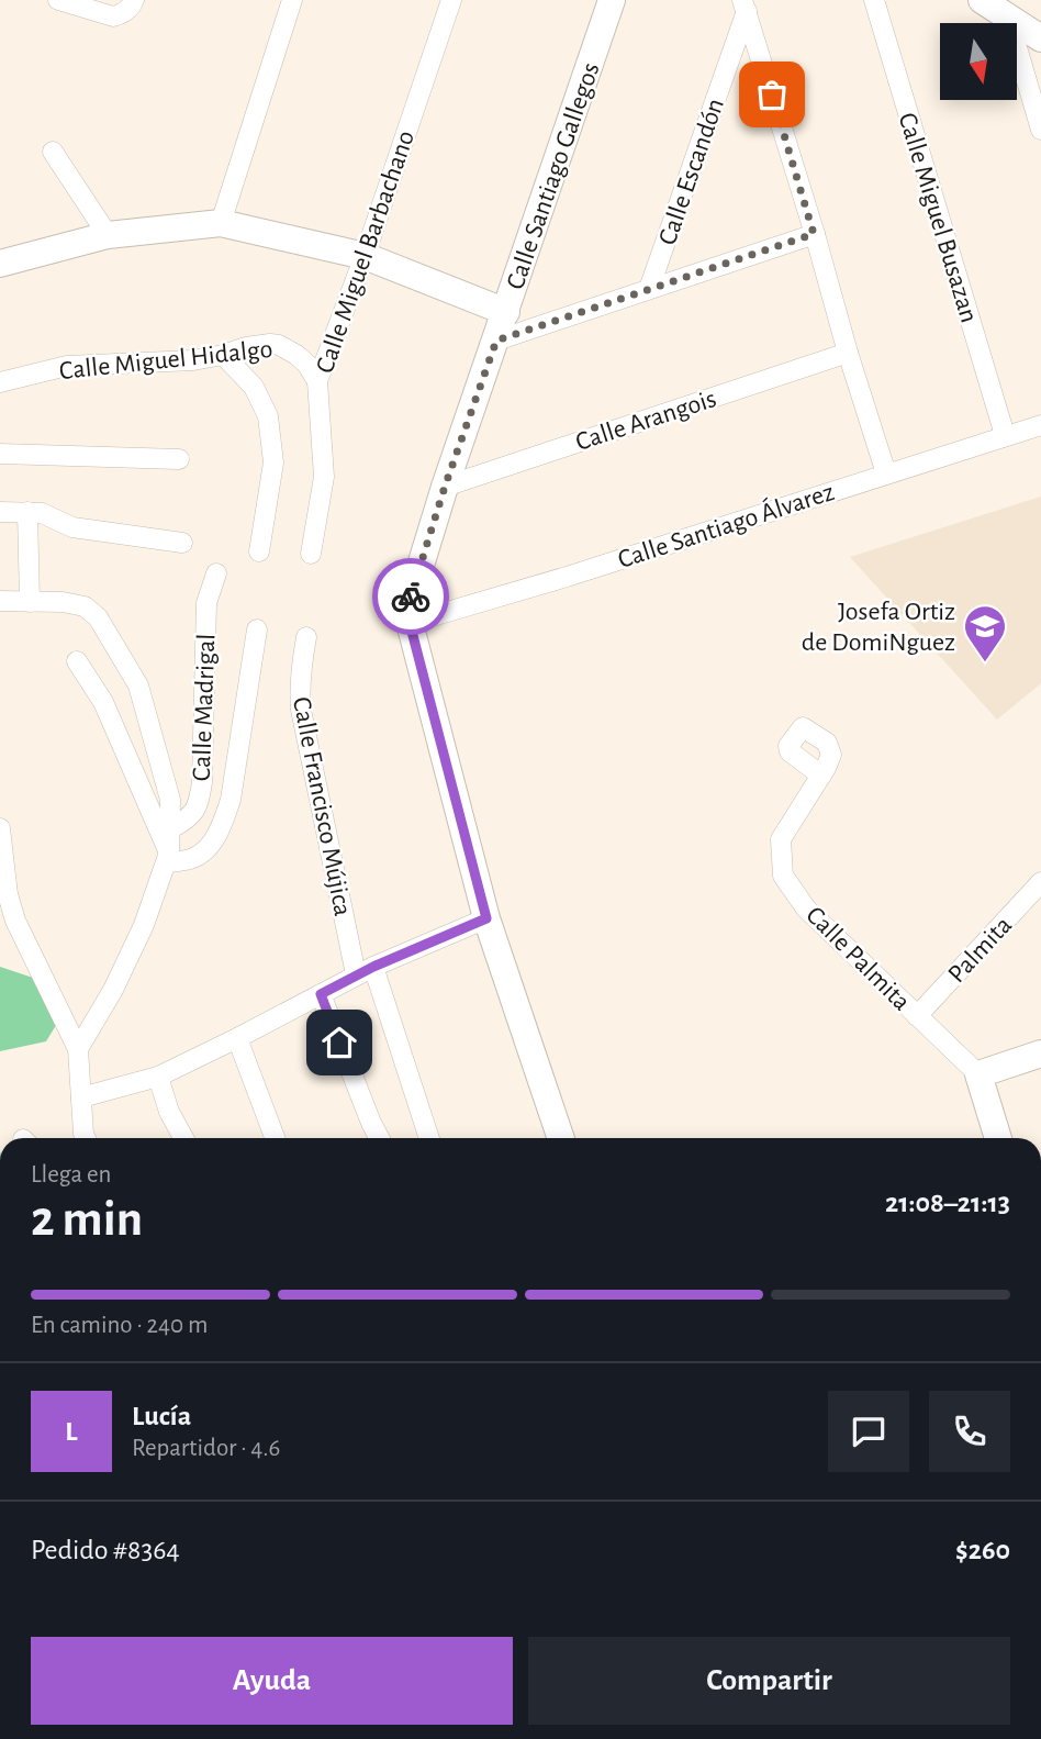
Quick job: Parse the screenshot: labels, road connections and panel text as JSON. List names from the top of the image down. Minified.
{"streets":{"street":["Calle Escandón","Calle Santiago Gallegos","Calle Miguel Busazan","Calle Miguel Barbachano","Calle Miguel Hidalgo","Calle Arangois","Calle Santiago Álvarez","Calle Madrigal","Calle Francisco Mújica","Palmita","Calle Palmita"]},"crossings":[["Calle Santiago Gallegos","Calle Arangois"],["Calle Santiago Gallegos","Calle Santiago Álvarez"],["Calle Miguel Busazan","Calle Santiago Álvarez"],["Calle Miguel Barbachano","Calle Miguel Hidalgo"],["Palmita","Calle Palmita"]],"places":{"school or university":["Josefa Ortiz de DomiNguez"]},"north":"bottom","page":{"heading":["2 min","Llega en","21:08–21:13"],"panel":["Lucía","Repartidor · 4.6","Pedido #8364","$260"],"bar":"En camino · 240 m","round":"L","buttons":["Ayuda","Compartir"]}}
